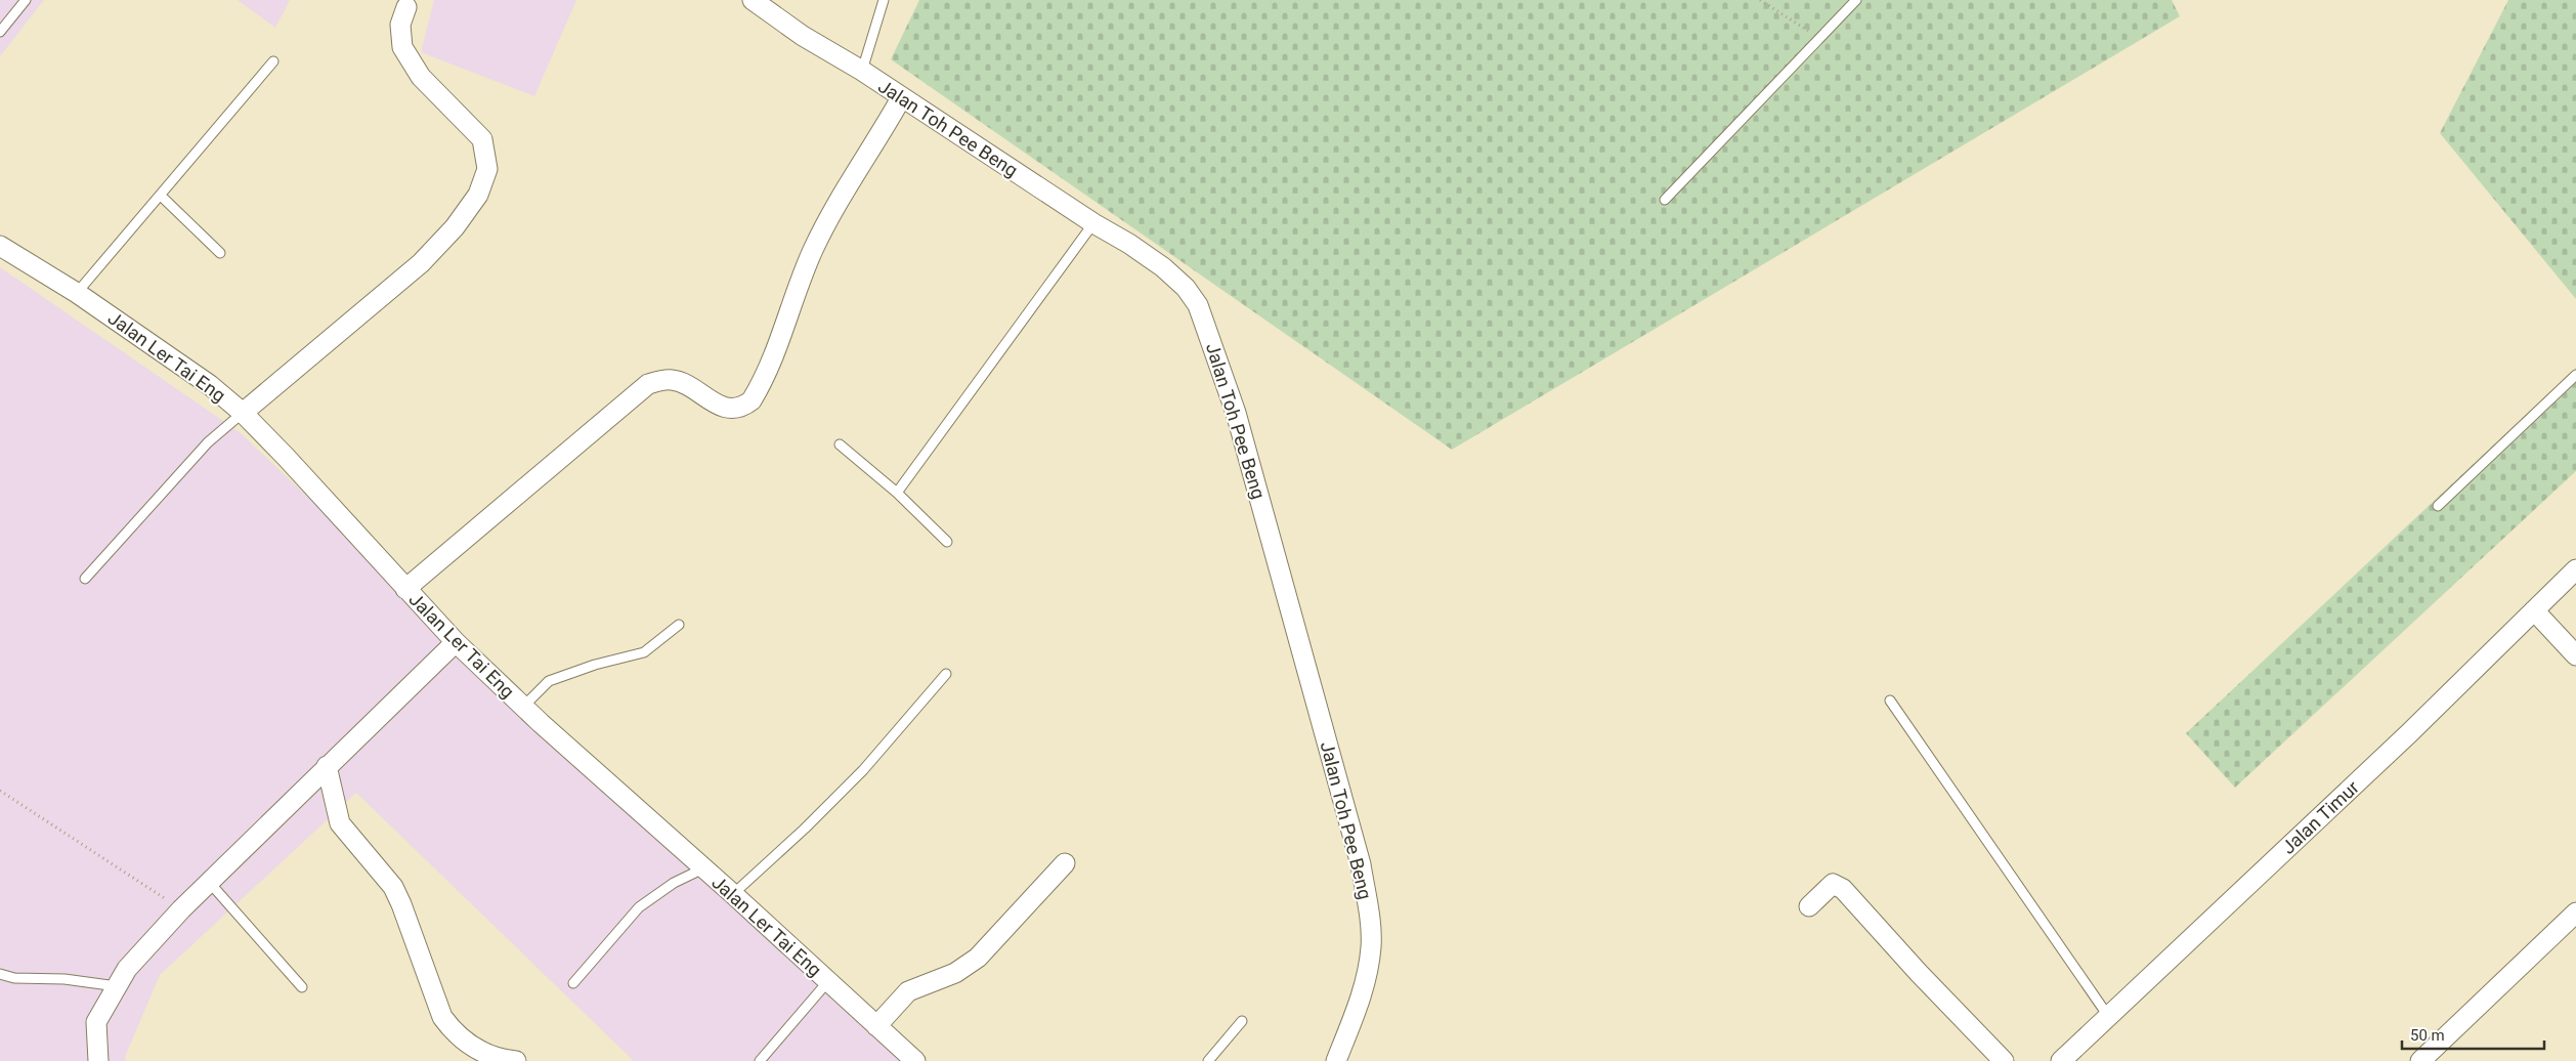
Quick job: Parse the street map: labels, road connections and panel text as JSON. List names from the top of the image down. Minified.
{"streets":{"street":["Jalan Toh Pee Beng","Jalan Ler Tai Eng","Jalan Timur"]},"scale_bar":"50 m"}
